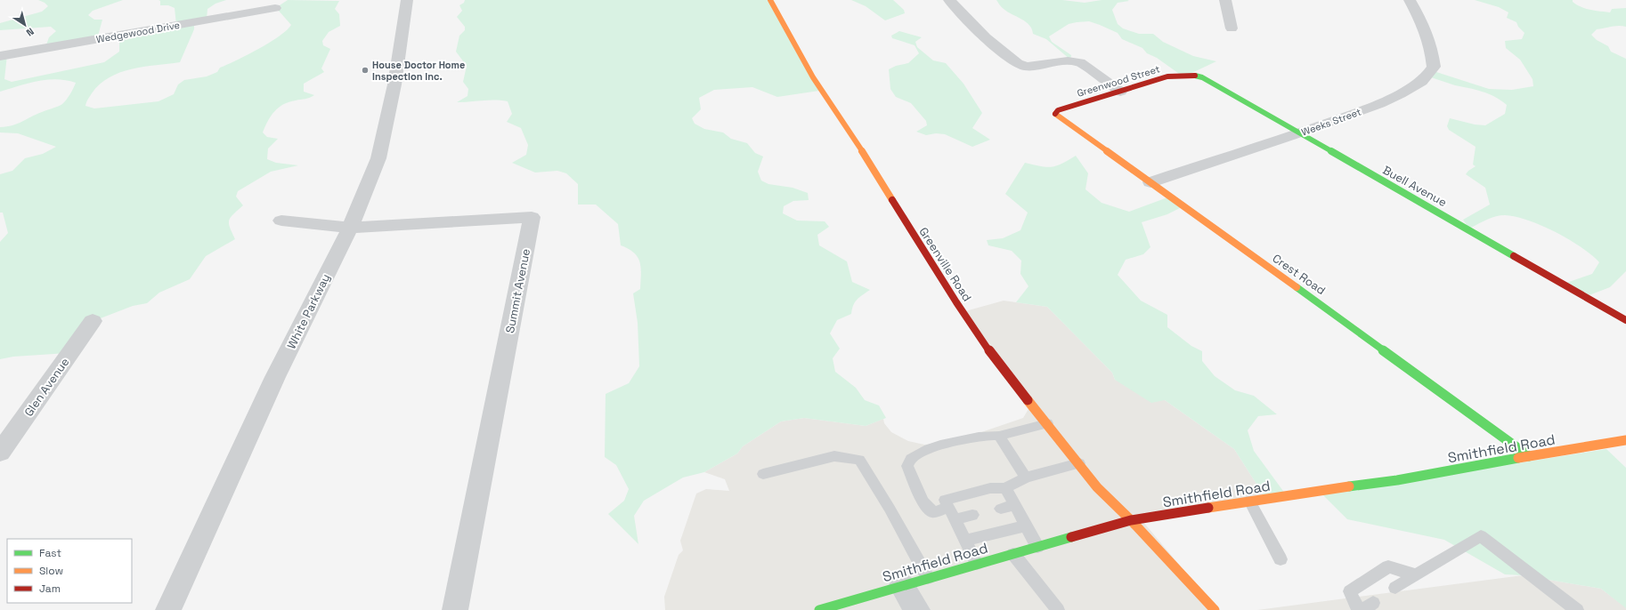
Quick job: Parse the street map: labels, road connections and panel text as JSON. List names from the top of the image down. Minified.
{"streets":{"main road":["Greenwood Street","Buell Avenue","Greenville Road","Crest Road","Smithfield Road"],"street":["Wedgewood Drive","Weeks Street","Summit Avenue","White Parkway","Glen Avenue"]},"crossings":[["Greenwood Street","Buell Avenue"],["Greenwood Street","Crest Road"],["Weeks Street","Buell Avenue"],["Weeks Street","Crest Road"],["Greenville Road","Smithfield Road"],["Crest Road","Smithfield Road"],["Summit Avenue","White Parkway"]],"places":["House Doctor Home Inspection Inc."],"legend":["Fast","Slow","Jam"],"north":"bottom right"}
